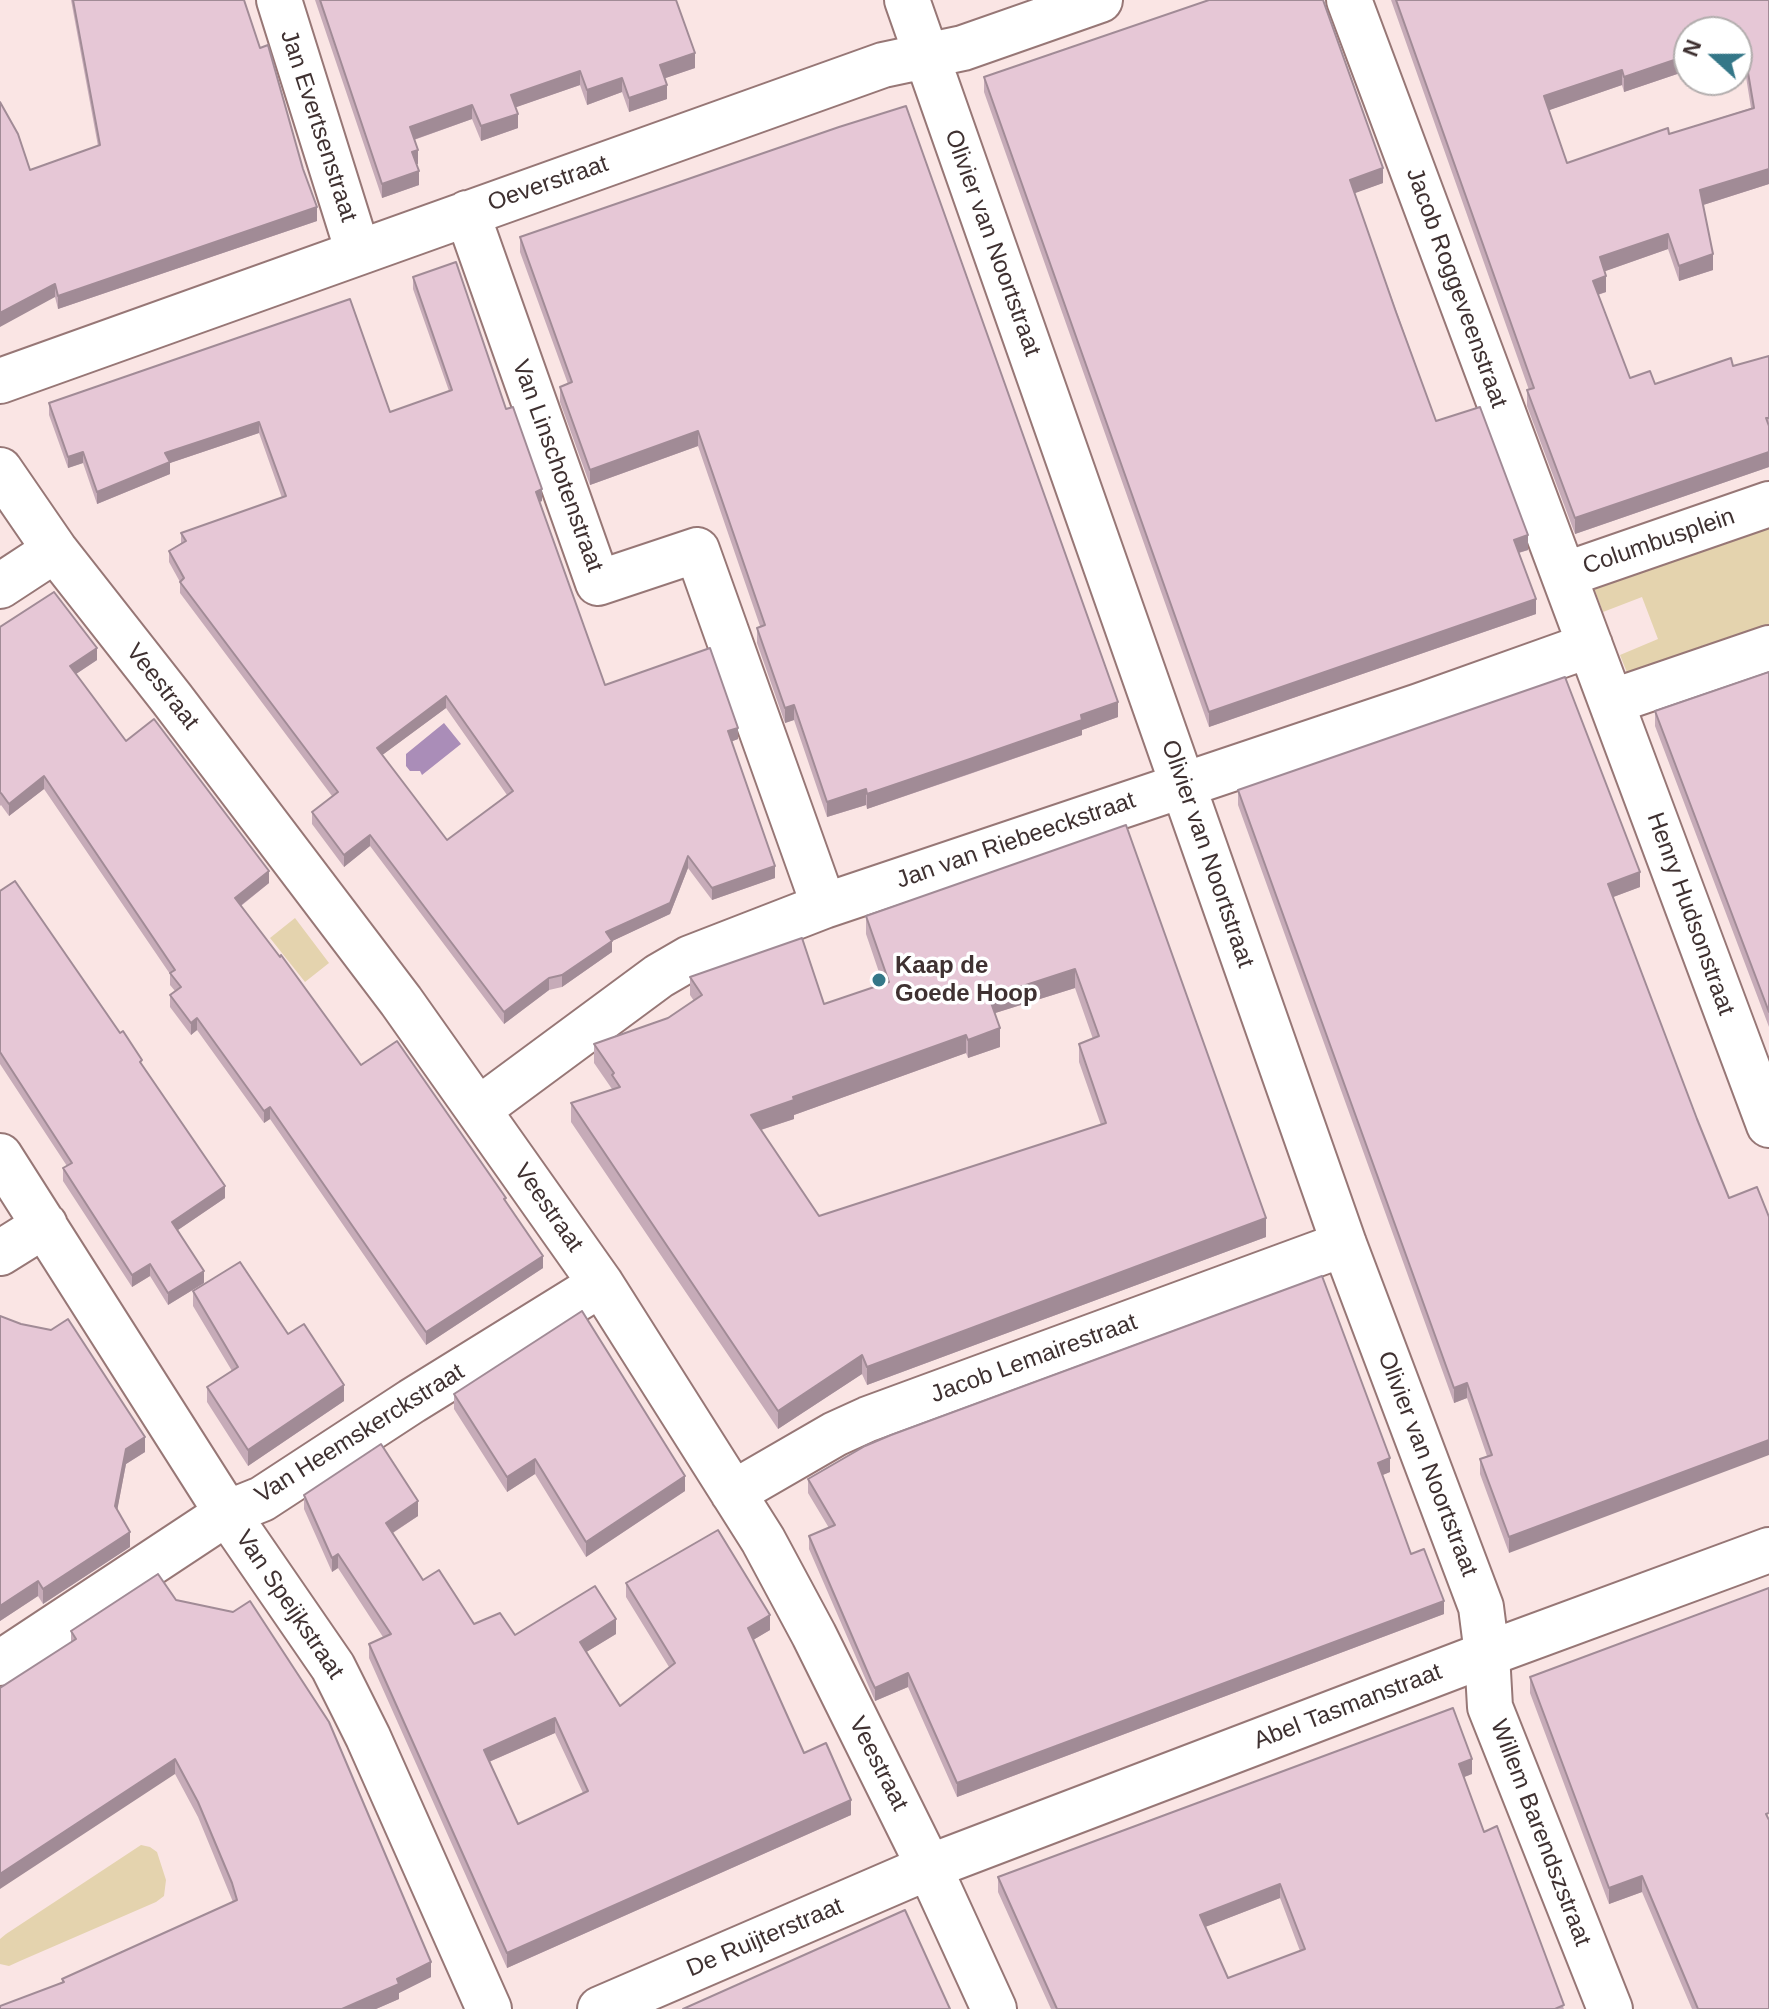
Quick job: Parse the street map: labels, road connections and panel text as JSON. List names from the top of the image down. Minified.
{"streets":{"street":["Jan Evertsenstraat","Oeverstraat","Olivier van Noortstraat","Jacob Roggeveenstraat","Van Linschotenstraat","Columbusplein","Veestraat","Jan van Riebeeckstraat","Henry Hudsonstraat","Jacob Lemairestraat","Van Heemskerckstraat","Van Speijkstraat","Abel Tasmanstraat","Willem Barendszstraat","De Ruijterstraat"]},"crossings":[["Jan Evertsenstraat","Oeverstraat"],["Oeverstraat","Olivier van Noortstraat"],["Oeverstraat","Van Linschotenstraat"],["Olivier van Noortstraat","Jan van Riebeeckstraat"],["Olivier van Noortstraat","Jacob Lemairestraat"],["Olivier van Noortstraat","Abel Tasmanstraat"],["Olivier van Noortstraat","Willem Barendszstraat"],["Jacob Roggeveenstraat","Columbusplein"],["Van Linschotenstraat","Jan van Riebeeckstraat"],["Columbusplein","Jan van Riebeeckstraat"],["Columbusplein","Henry Hudsonstraat"],["Veestraat","Jan van Riebeeckstraat"],["Veestraat","Jacob Lemairestraat"],["Veestraat","Van Heemskerckstraat"],["Veestraat","Abel Tasmanstraat"],["Veestraat","De Ruijterstraat"],["Van Heemskerckstraat","Van Speijkstraat"],["Abel Tasmanstraat","Willem Barendszstraat"],["Abel Tasmanstraat","De Ruijterstraat"]],"places":["Kaap de Goede Hoop"],"north":"left"}
